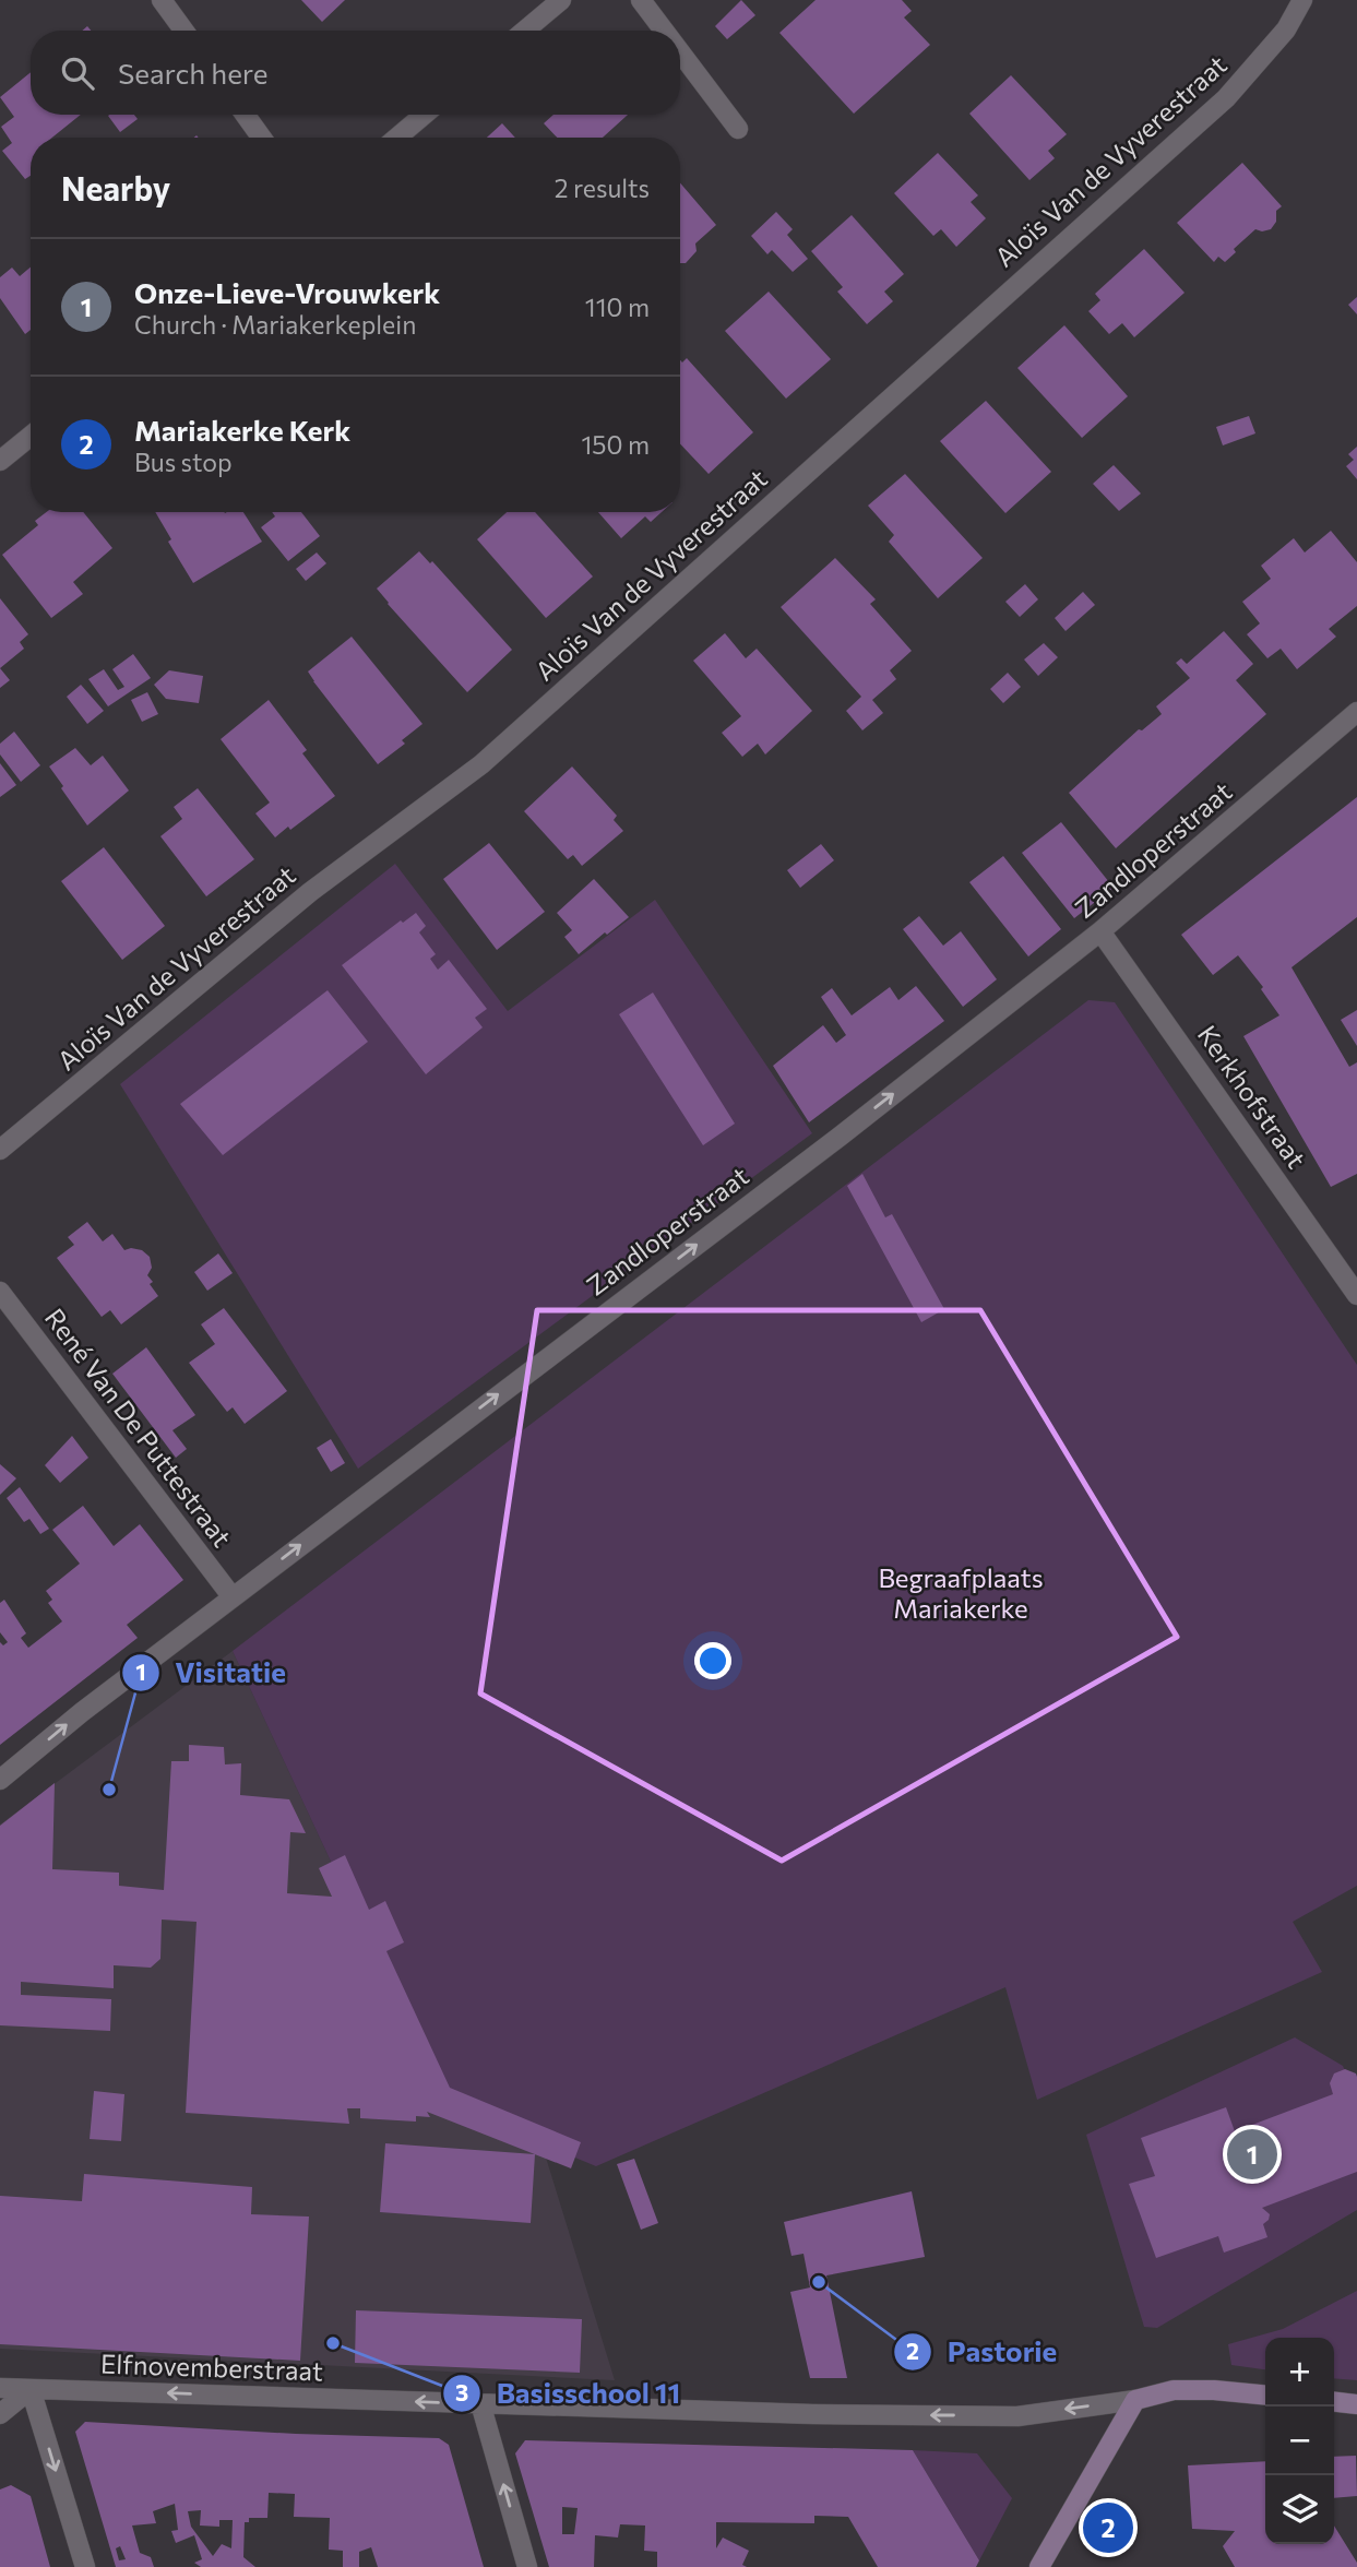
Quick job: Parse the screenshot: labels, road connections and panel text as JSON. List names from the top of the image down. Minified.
{"streets":{"street":["Aloïs Van de Vyverestraat","Zandloperstraat","Kerkhofstraat","René Van De Puttestraat","Elfnovemberstraat"]},"crossings":[["Zandloperstraat","Kerkhofstraat"],["Zandloperstraat","René Van De Puttestraat"]],"one_way":["Zandloperstraat","Elfnovemberstraat"],"parks":["Begraafplaats Mariakerke"],"places":["Visitatie","Pastorie","Basisschool 11"],"page":{"search":"Search here","heading":["Nearby","2 results"],"list":[{"mark":"1","name":"Onze-Lieve-Vrouwkerk","note":"Church · Mariakerkeplein","value":"110 m"},{"mark":"2","name":"Mariakerke Kerk","note":"Bus stop","value":"150 m"}],"pins":["1","2"],"map_buttons":["+","−"]}}
